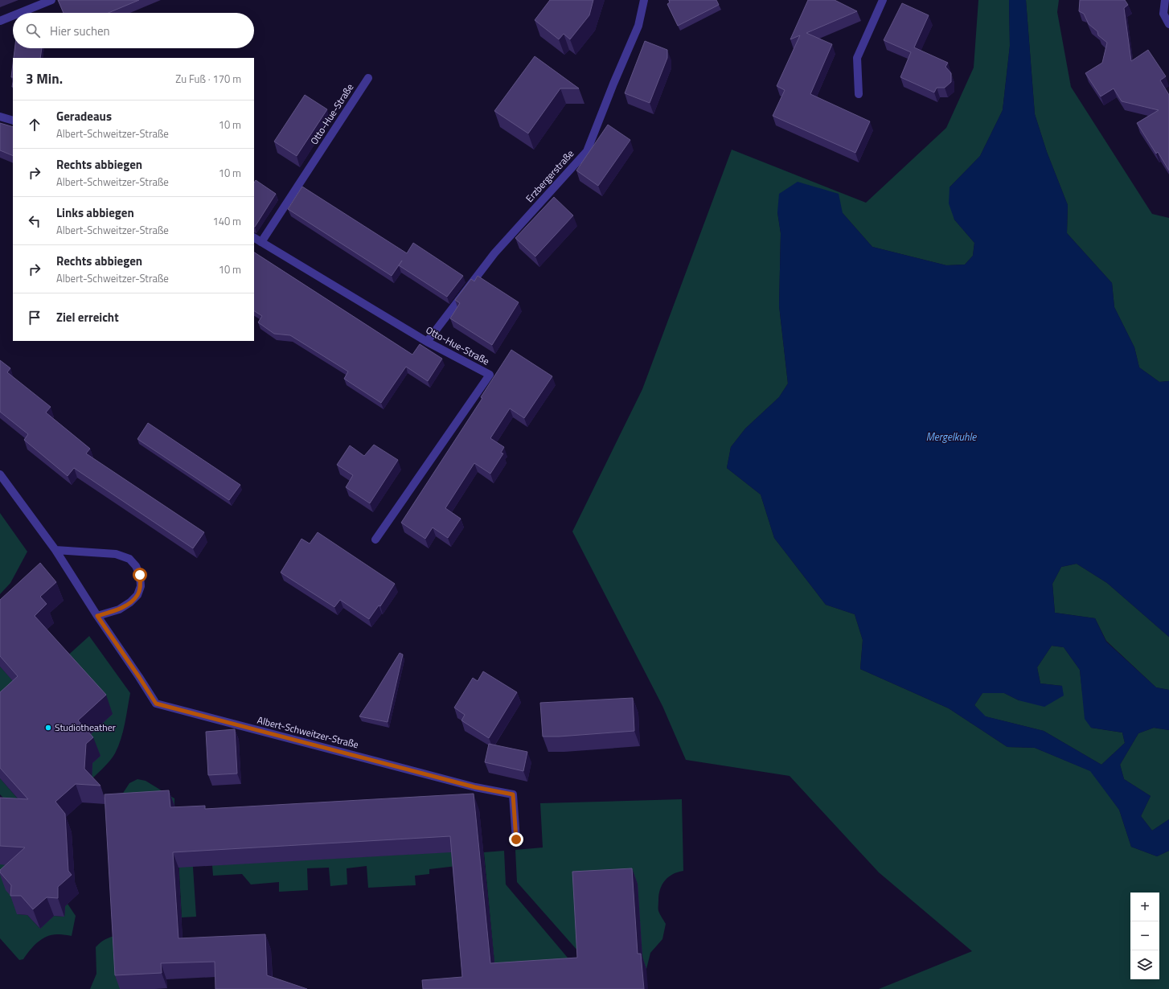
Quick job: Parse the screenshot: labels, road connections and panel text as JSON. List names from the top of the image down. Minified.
{"streets":{"street":["Otto-Hue-Straße","Erzbergerstraße","Albert-Schweitzer-Straße"]},"crossings":[["Otto-Hue-Straße","Erzbergerstraße"]],"water":["Mergelkuhle"],"places":["Studiotheather"],"page":{"search":"Hier suchen","heading":["3 Min.","Zu Fuß · 170 m"],"list":[["Geradeaus","Albert-Schweitzer-Straße","10 m"],["Rechts abbiegen","Albert-Schweitzer-Straße","10 m"],["Links abbiegen","Albert-Schweitzer-Straße","140 m"],["Rechts abbiegen","Albert-Schweitzer-Straße","10 m"],"Ziel erreicht"],"map_buttons":["+","−"]}}
